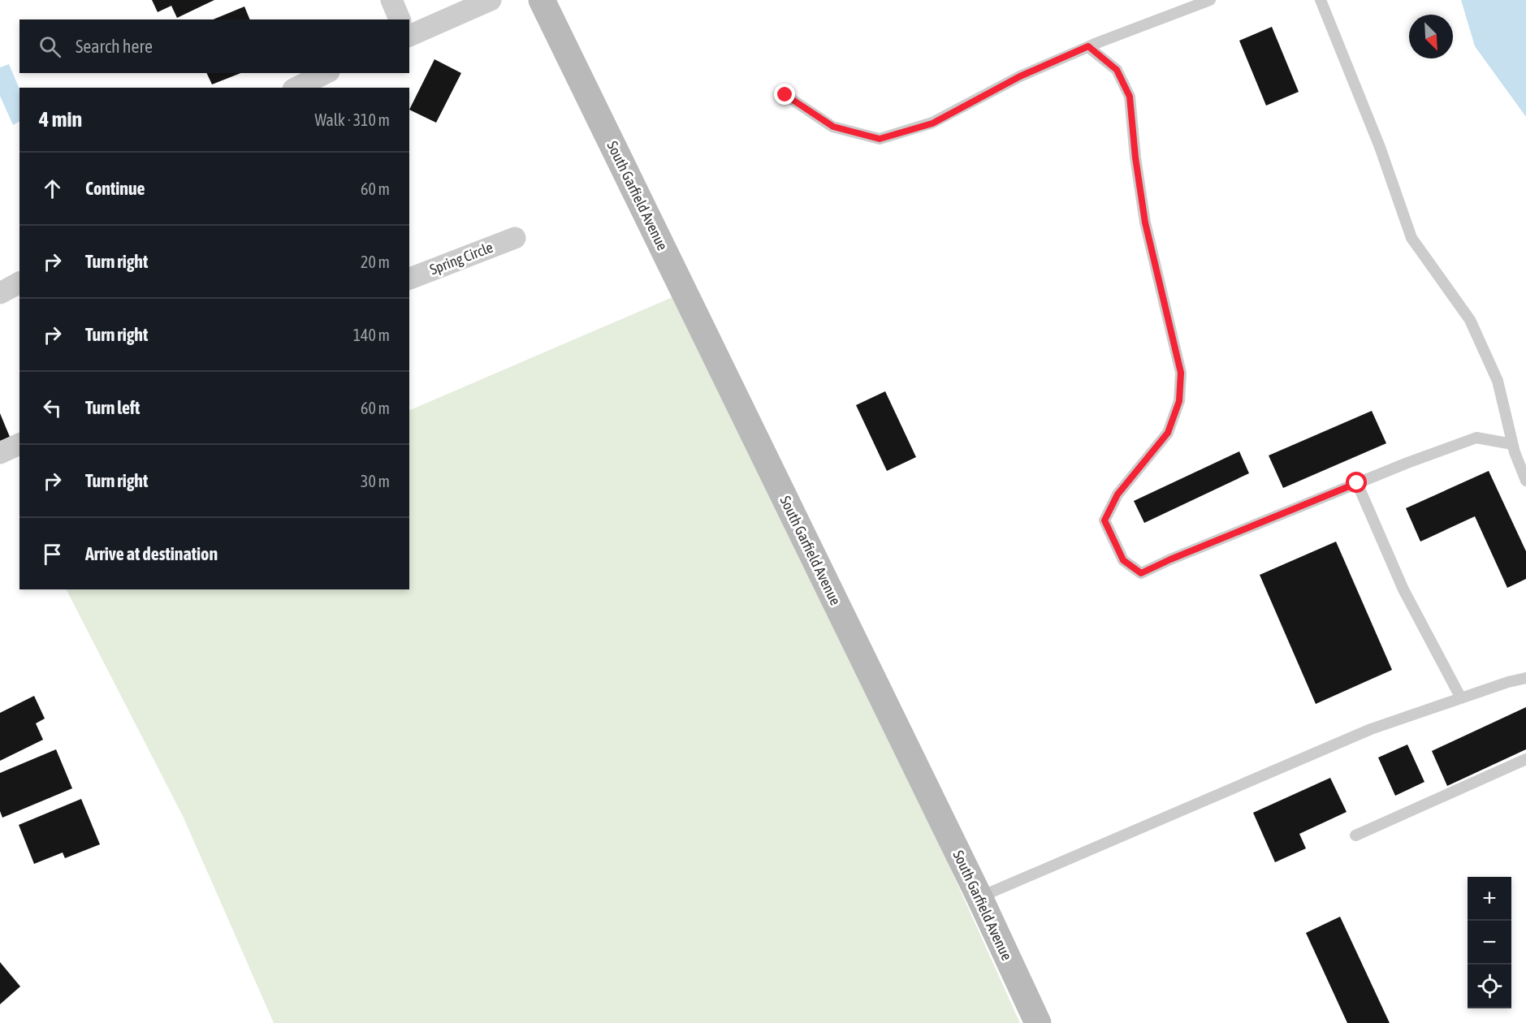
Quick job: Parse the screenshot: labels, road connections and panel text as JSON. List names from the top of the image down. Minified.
{"streets":{"street":["South Garfield Avenue","Spring Circle"]},"north":"bottom right","page":{"search":"Search here","heading":["4 min","Walk · 310 m"],"list":[["Continue","60 m"],["Turn right","20 m"],["Turn right","140 m"],["Turn left","60 m"],["Turn right","30 m"],"Arrive at destination"],"map_buttons":["+","−"]}}
